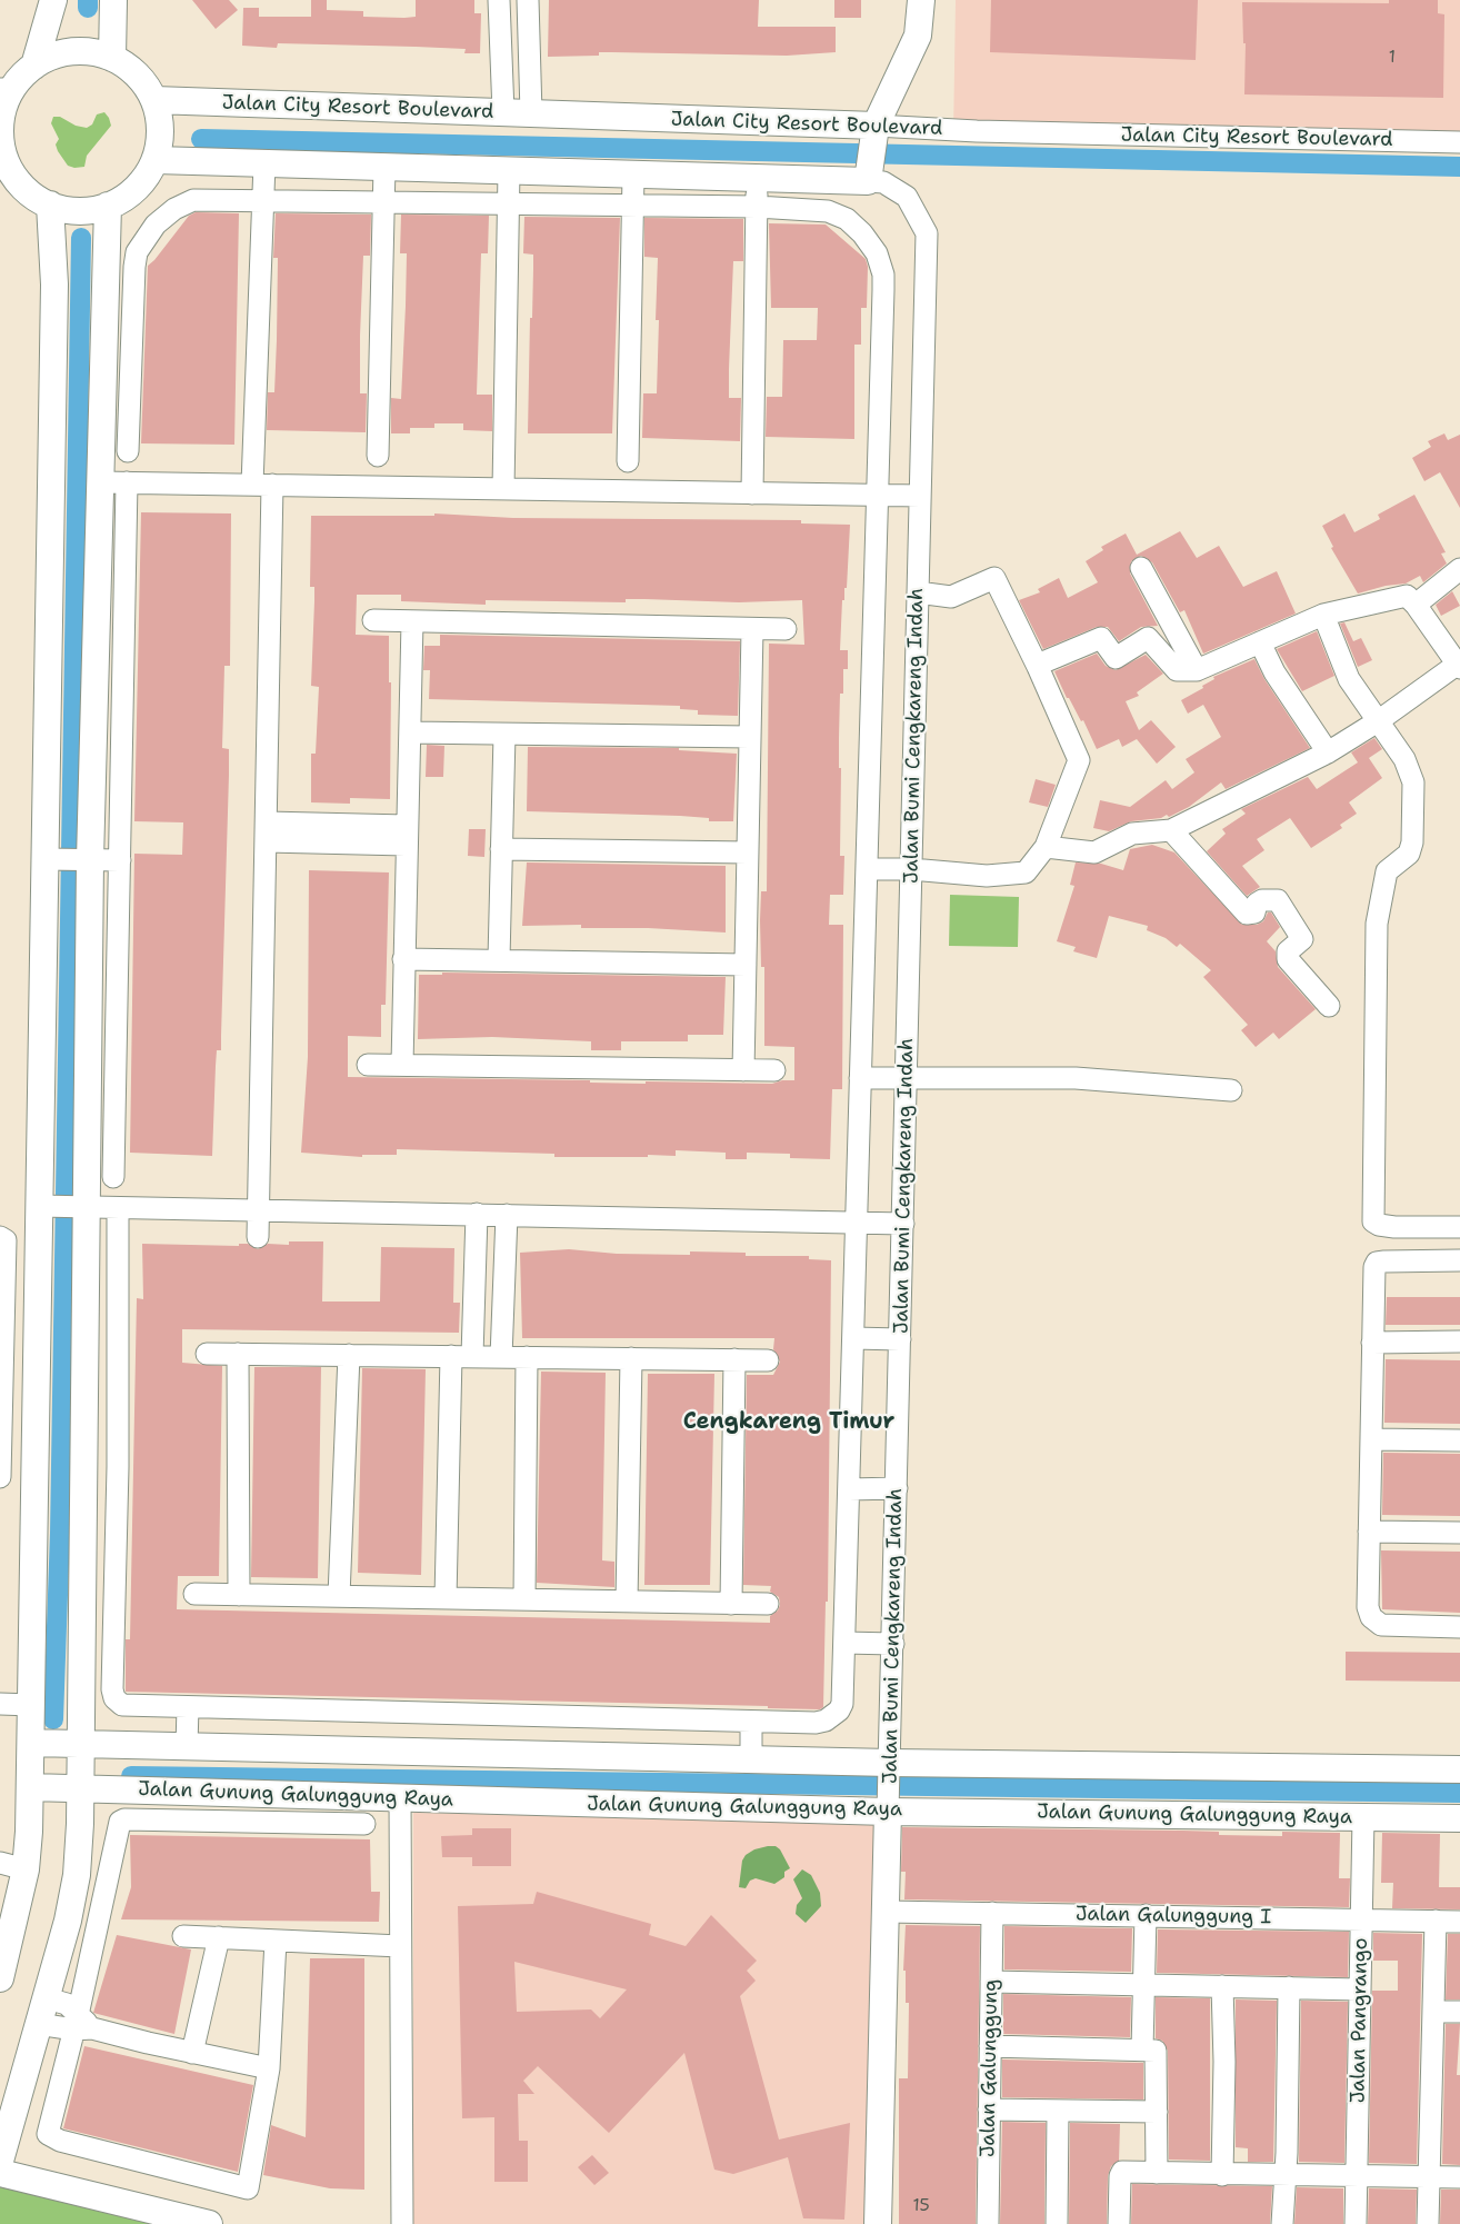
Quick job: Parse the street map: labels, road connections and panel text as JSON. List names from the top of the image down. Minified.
{"streets":{"street":["Jalan City Resort Boulevard","Jalan Bumi Cengkareng Indah","Jalan Gunung Galunggung Raya","Jalan Galunggung I","Jalan Pangrango","Jalan Galunggung"]},"crossings":[["Jalan City Resort Boulevard","Jalan Bumi Cengkareng Indah"],["Jalan Bumi Cengkareng Indah","Jalan Gunung Galunggung Raya"],["Jalan Bumi Cengkareng Indah","Jalan Galunggung I"],["Jalan Gunung Galunggung Raya","Jalan Pangrango"],["Jalan Galunggung I","Jalan Pangrango"],["Jalan Galunggung I","Jalan Galunggung"]],"districts":["Cengkareng Timur"],"house_numbers":["1","15"]}
